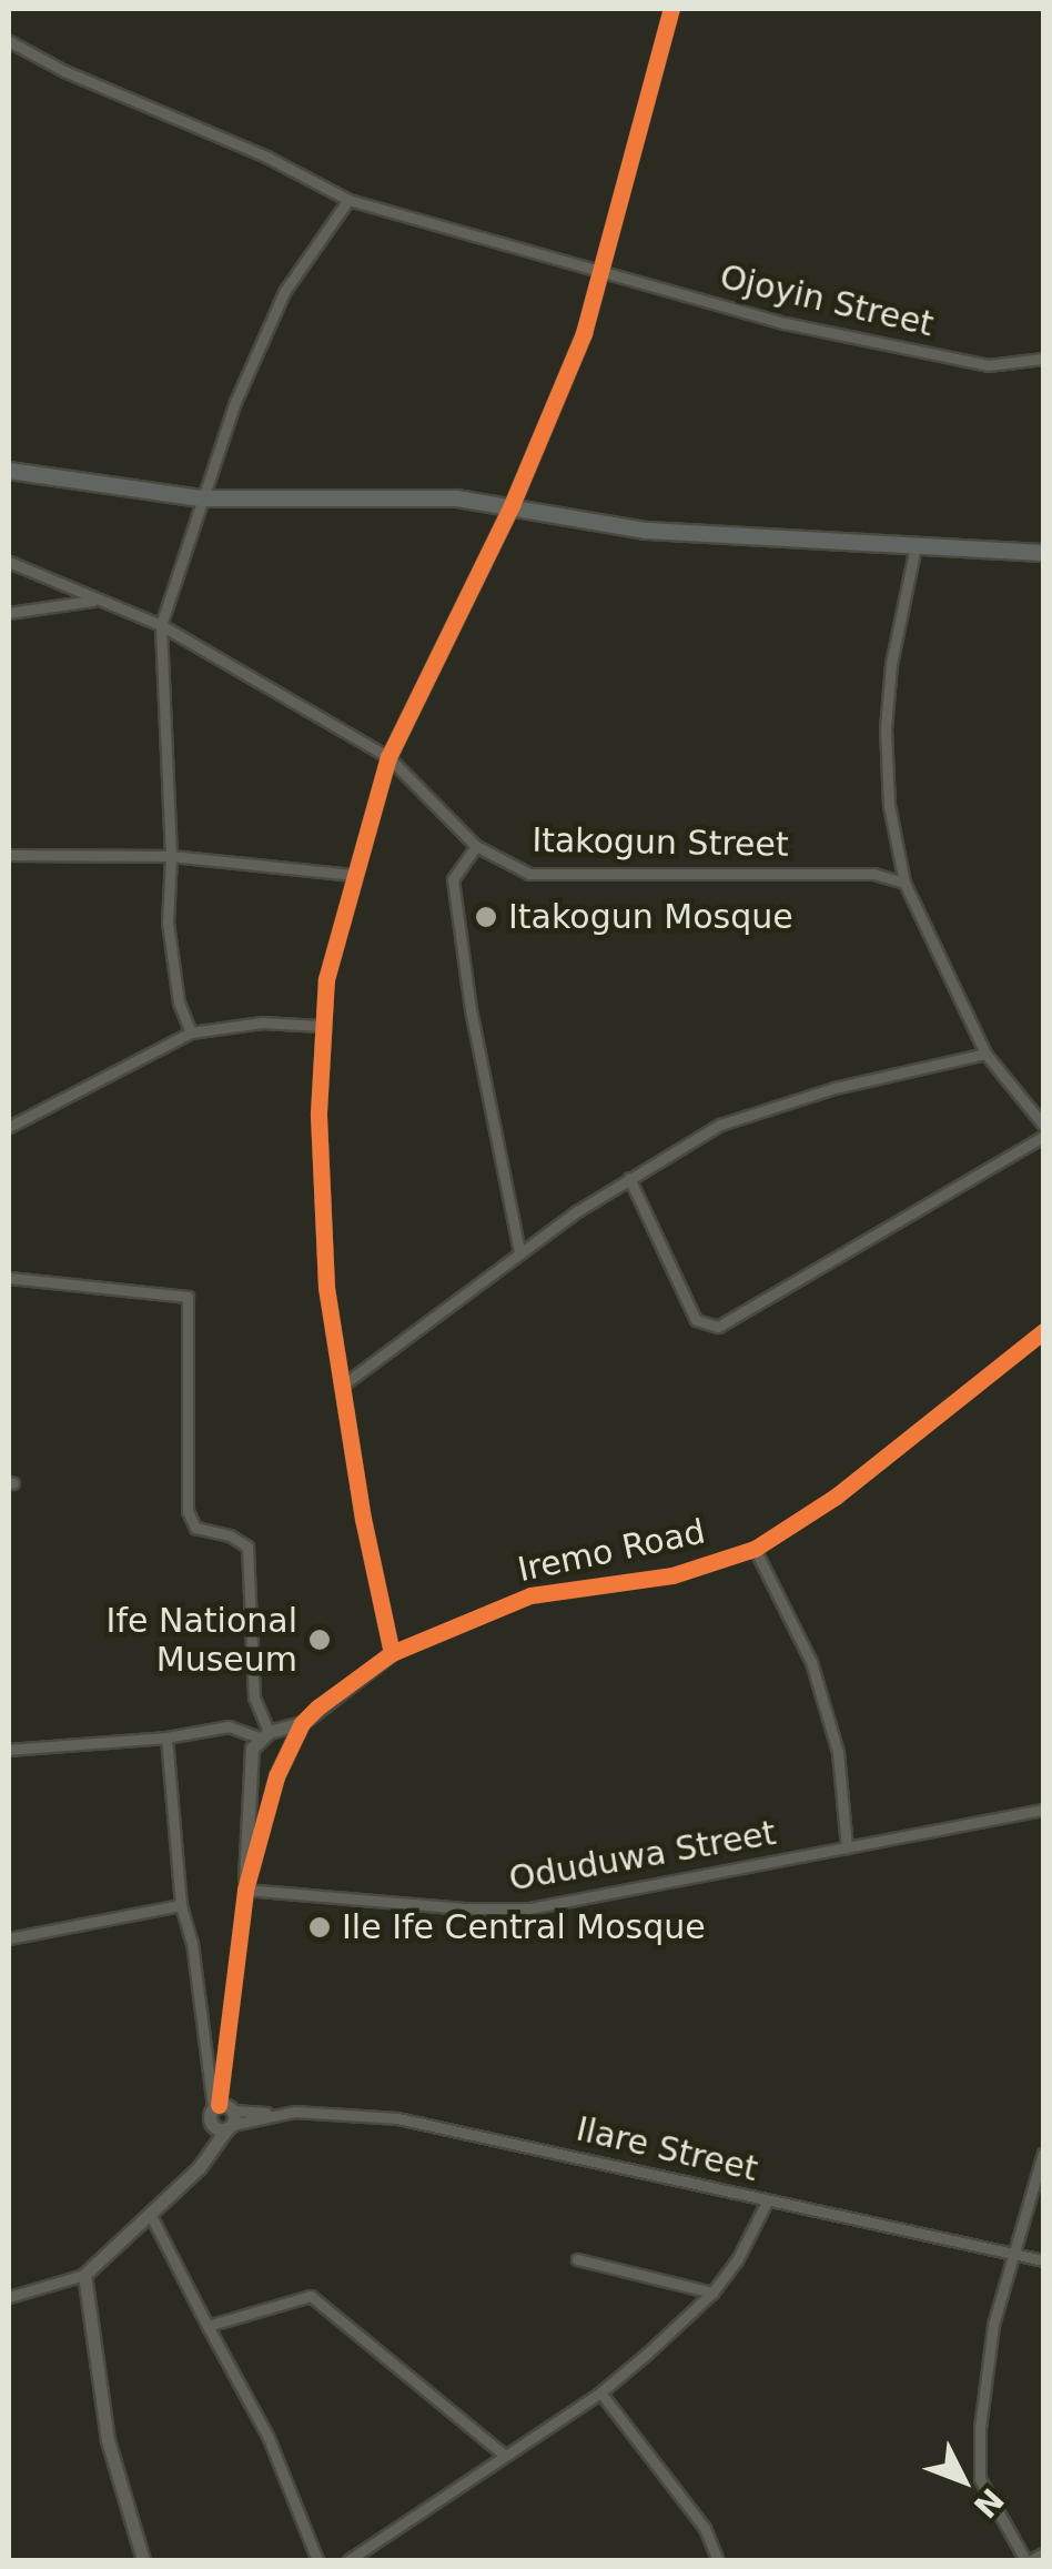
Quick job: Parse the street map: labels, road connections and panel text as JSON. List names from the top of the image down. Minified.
{"streets":{"street":["Ojoyin Street","Itakogun Street","Iremo Road","Oduduwa Street","Ilare Street"]},"places":["Itakogun Mosque","Ife National Museum","Ile Ife Central Mosque"],"north":"bottom right"}
